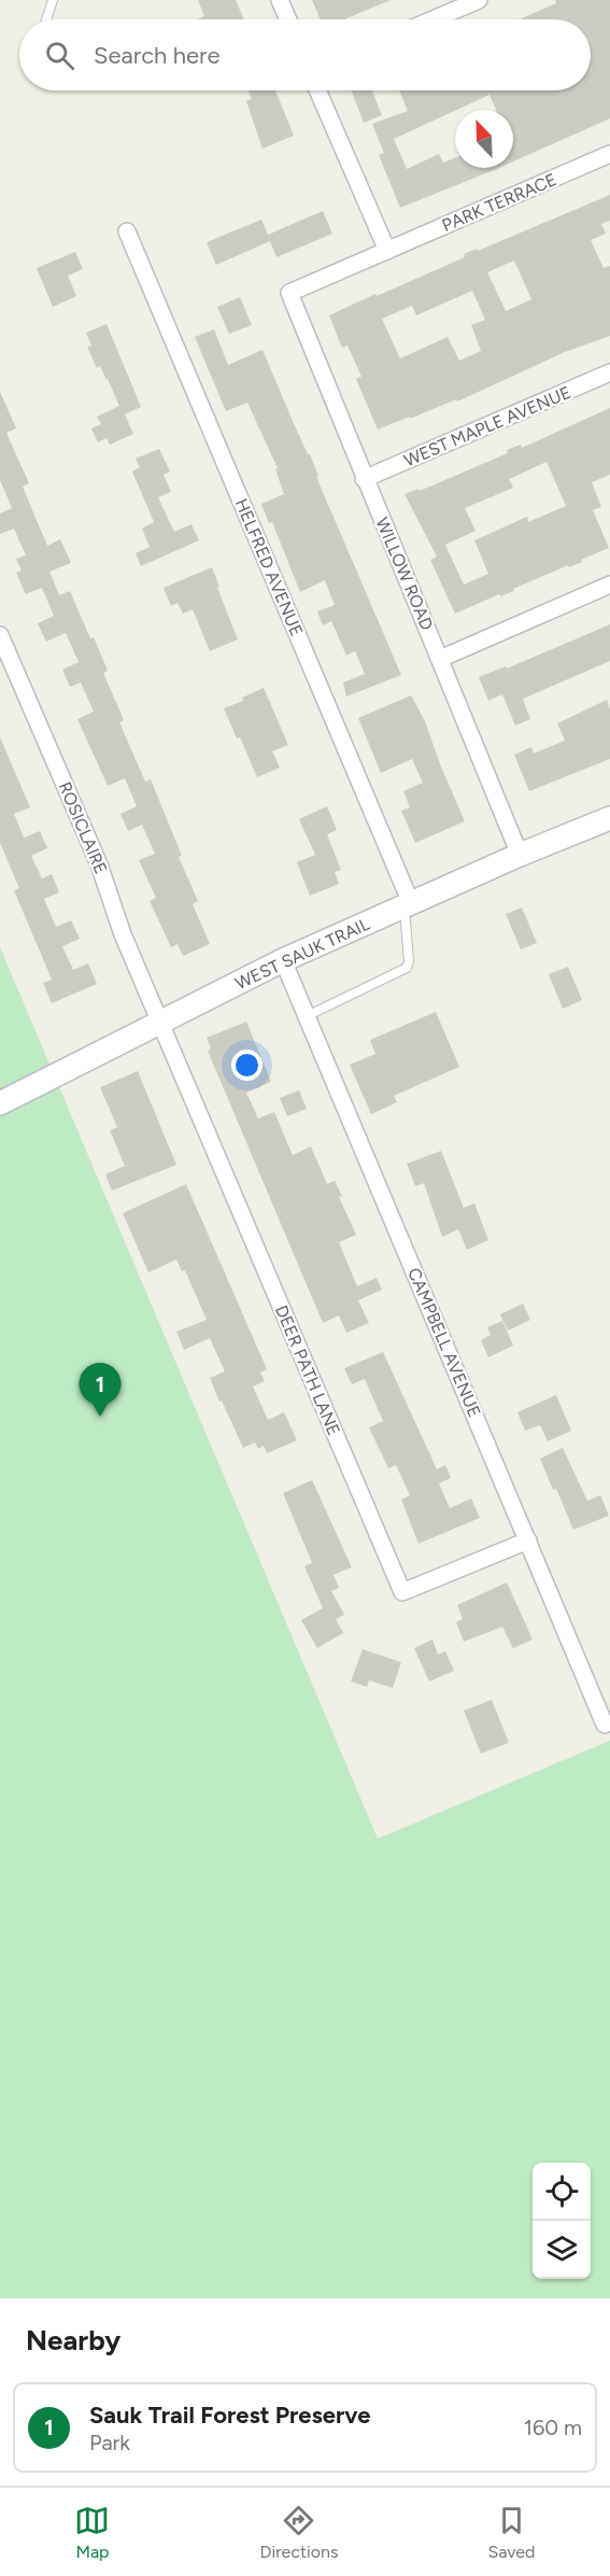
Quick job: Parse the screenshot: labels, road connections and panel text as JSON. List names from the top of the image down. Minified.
{"streets":{"main road":["WEST SAUK TRAIL"],"street":["PARK TERRACE","WEST MAPLE AVENUE","HELFRED AVENUE","WILLOW ROAD","ROSICLAIRE","CAMPBELL AVENUE","DEER PATH LANE"]},"crossings":[["PARK TERRACE","WILLOW ROAD"],["WEST MAPLE AVENUE","WILLOW ROAD"],["HELFRED AVENUE","WEST SAUK TRAIL"],["WILLOW ROAD","WEST SAUK TRAIL"],["ROSICLAIRE","WEST SAUK TRAIL"],["ROSICLAIRE","DEER PATH LANE"],["WEST SAUK TRAIL","CAMPBELL AVENUE"],["WEST SAUK TRAIL","DEER PATH LANE"],["CAMPBELL AVENUE","DEER PATH LANE"]],"north":"top left","page":{"search":"Search here","pins":"1","heading":"Nearby","list":[{"mark":"1","name":"Sauk Trail Forest Preserve","note":"Park","value":"160 m"}],"nav":["Map","Directions","Saved"]}}
